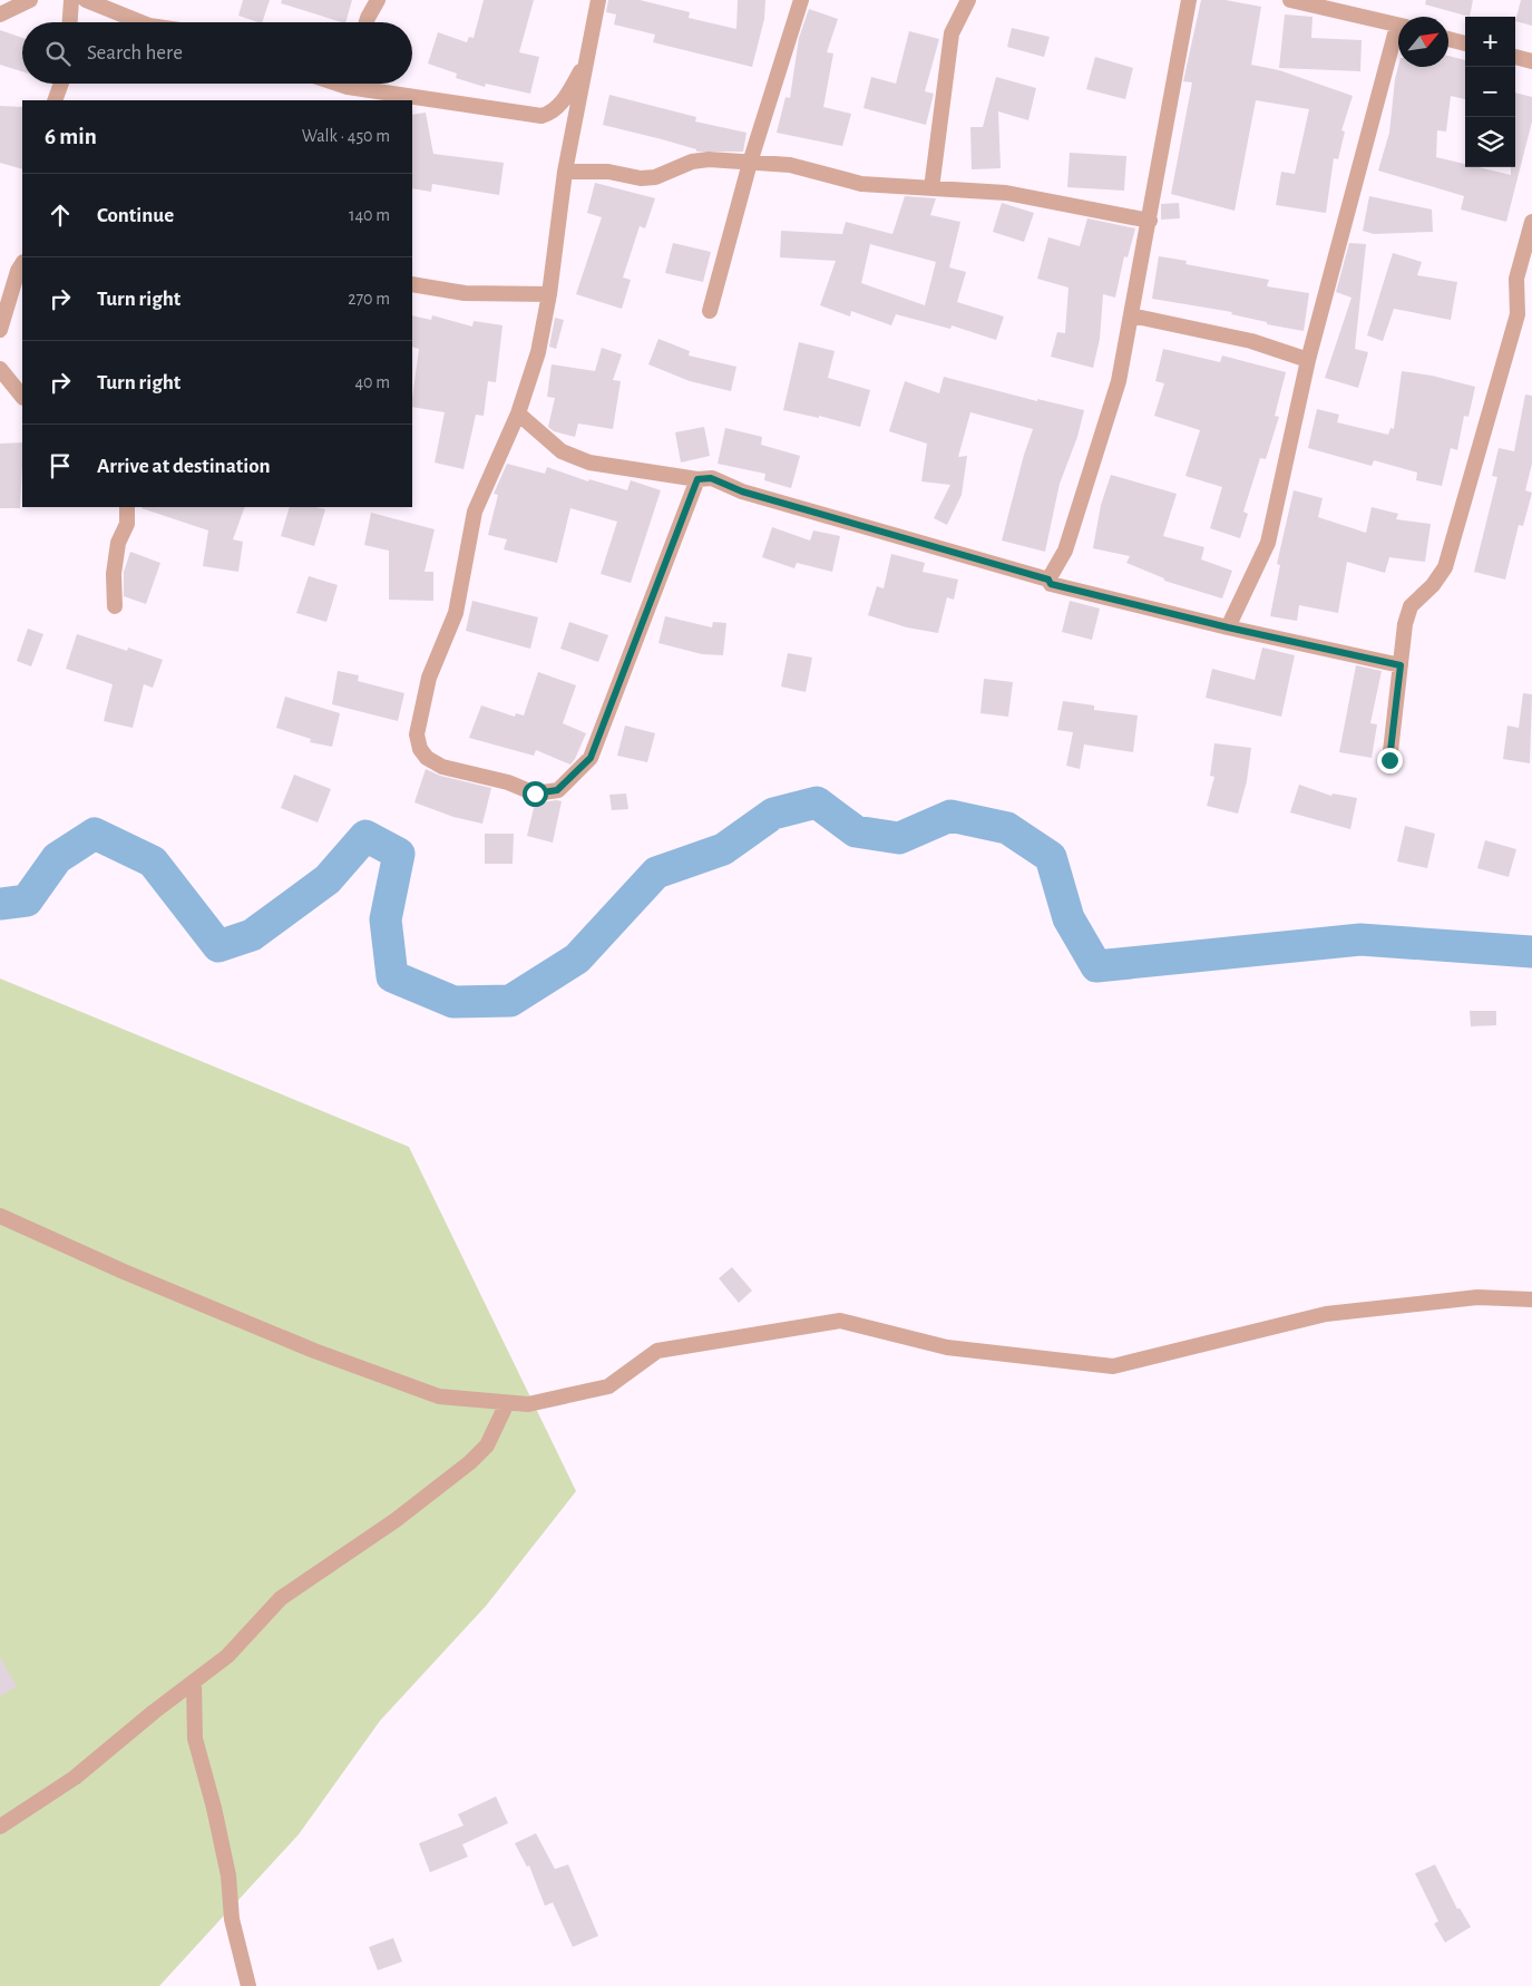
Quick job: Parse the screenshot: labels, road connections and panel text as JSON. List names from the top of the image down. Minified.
{"north":"top right","page":{"map_buttons":["+","−"],"search":"Search here","heading":["6 min","Walk · 450 m"],"list":[["Continue","140 m"],["Turn right","270 m"],["Turn right","40 m"],"Arrive at destination"]}}
